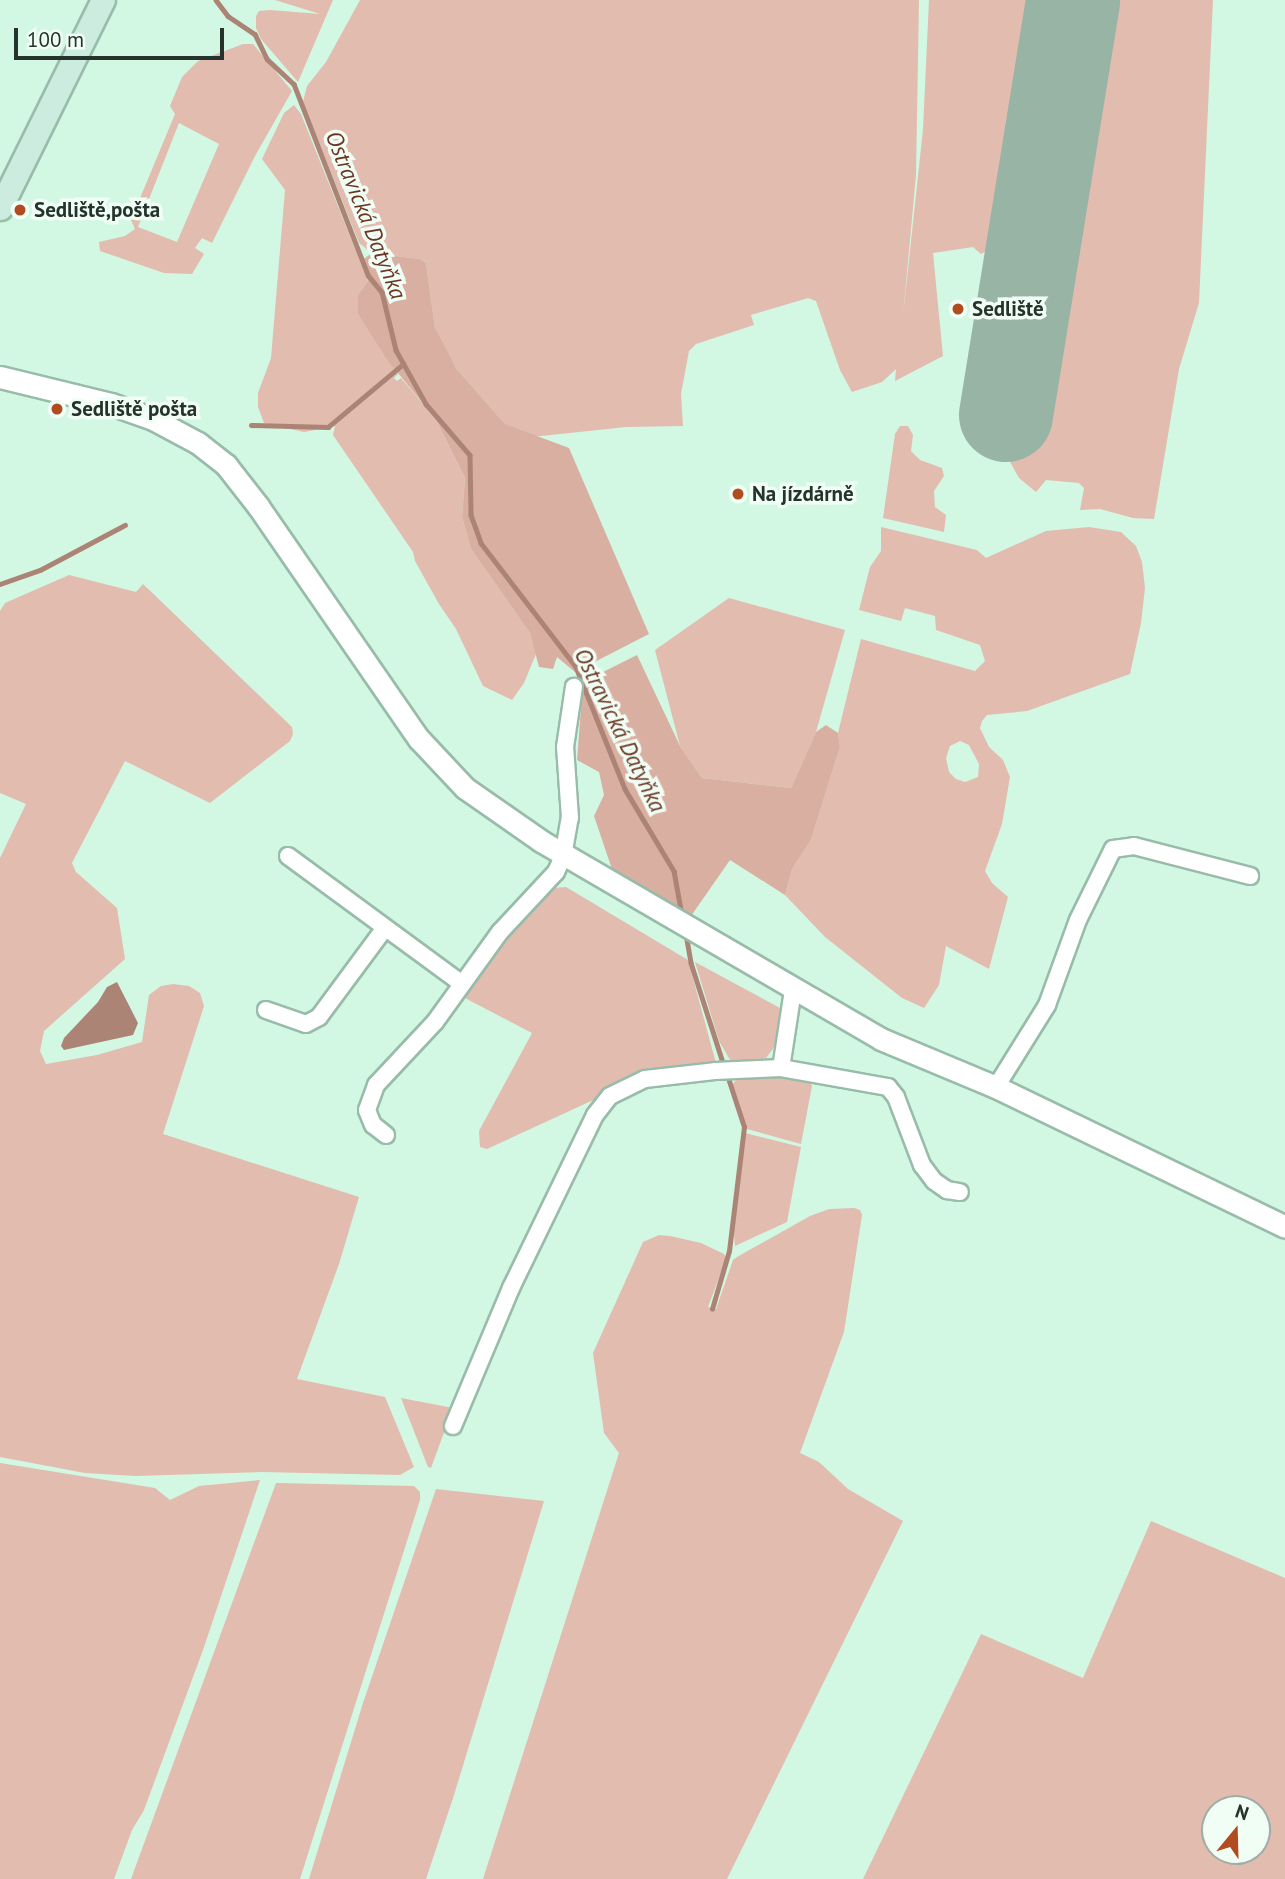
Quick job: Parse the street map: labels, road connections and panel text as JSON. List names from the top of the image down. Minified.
{"water":["Ostravická Datyňka"],"places":["Sedliště,pošta","Sedliště","Sedliště pošta","Na jízdárně"],"scale_bar":"100 m","north":"top"}
